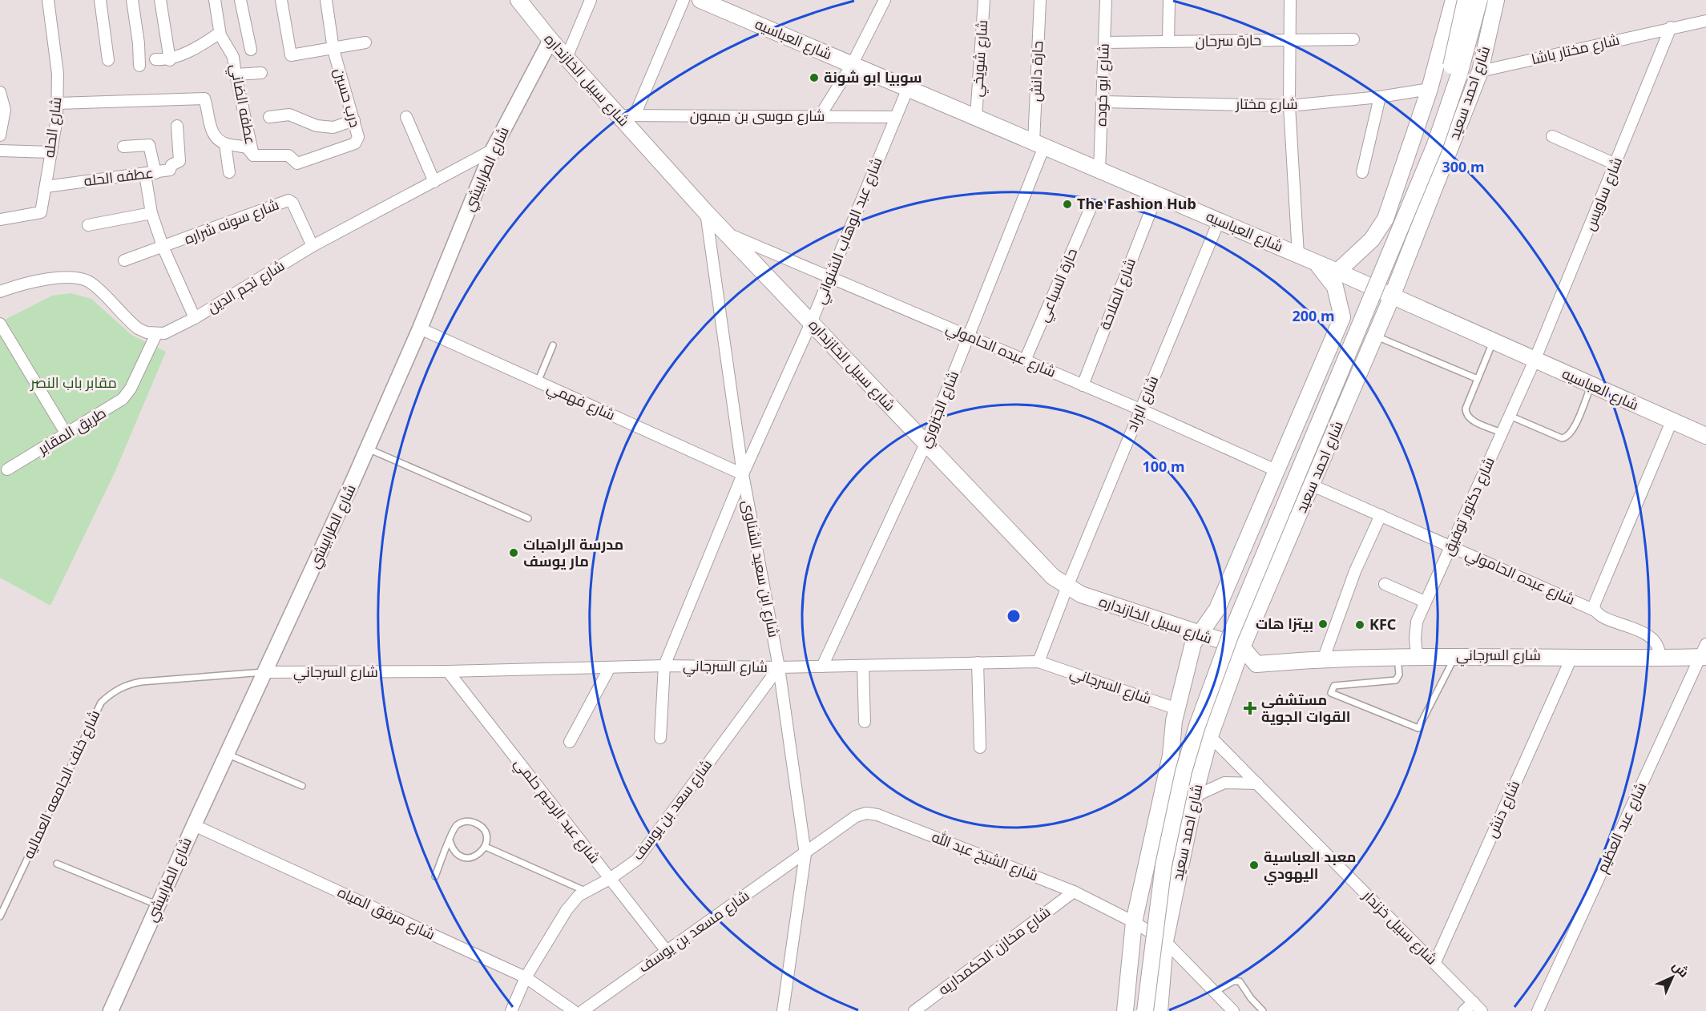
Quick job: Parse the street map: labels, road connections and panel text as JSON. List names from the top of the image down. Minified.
{"streets":{"main road":["شارع العباسيه","شارع سبيل الخازنداره","شارع احمد سعيد","شارع السرجاني"],"street":["حارة سرحان","شارع مختار باشا","شارع شويخي","حارة دانش","شارع ابو خوده","درب حسين","عطفه الضاني","شارع مختار","شارع موسى بن ميمون","شارع الحله","شارع الطرابيشي","عطفه الحله","شارع ساويس","شارع سونه شراره","شارع عبد الوهاب الشنواني","حارة السباعي","شارع نجم الدين","شارع الملاحة","شارع عبده الحامولي","شارع فهمي","شارع البراد","شارع الجنزوري","طريق المقابر","شارع دكتور توفيق","شارع ابن سعيد الشناوى","شارع دنش","شارع سعد بن يوسف","شارع عبد الرحيم حلمي","شارع عبد العظيم","شارع الشيخ عبد الله","شارع مرفق المياه","شارع سبيل خزندار","شارع مسعد بن يوسف","شارع مخازن الحكمداريه"],"lane":["شارع خلف الجامعه العماليه"]},"crossings":[["شارع العباسيه","شارع شويخي"],["شارع العباسيه","حارة دانش"],["شارع العباسيه","شارع ابو خوده"],["شارع العباسيه","شارع احمد سعيد"],["شارع العباسيه","شارع ساويس"],["شارع العباسيه","شارع عبد الوهاب الشنواني"],["شارع العباسيه","شارع البراد"],["شارع العباسيه","شارع الجنزوري"],["شارع العباسيه","شارع دكتور توفيق"],["حارة سرحان","شارع ابو خوده"],["شارع مختار باشا","شارع احمد سعيد"],["شارع مختار باشا","شارع ساويس"],["حارة دانش","شارع الجنزوري"],["شارع سبيل الخازنداره","شارع احمد سعيد"],["شارع سبيل الخازنداره","شارع موسى بن ميمون"],["شارع سبيل الخازنداره","شارع الطرابيشي"],["شارع سبيل الخازنداره","شارع عبد الوهاب الشنواني"],["شارع سبيل الخازنداره","شارع عبده الحامولي"],["شارع سبيل الخازنداره","شارع البراد"],["شارع سبيل الخازنداره","شارع الجنزوري"],["شارع سبيل الخازنداره","شارع ابن سعيد الشناوى"],["شارع سبيل الخازنداره","شارع السرجاني"],["شارع ابو خوده","شارع مختار"],["شارع احمد سعيد","شارع عبده الحامولي"],["شارع احمد سعيد","شارع السرجاني"],["شارع احمد سعيد","شارع الشيخ عبد الله"],["شارع احمد سعيد","شارع سبيل خزندار"],["درب حسين","عطفه الضاني"],["شارع موسى بن ميمون","شارع عبد الوهاب الشنواني"],["شارع الحله","عطفه الحله"],["شارع الطرابيشي","شارع نجم الدين"],["شارع الطرابيشي","شارع فهمي"],["شارع الطرابيشي","شارع السرجاني"],["شارع الطرابيشي","شارع خلف الجامعه العماليه"],["شارع الطرابيشي","شارع مرفق المياه"],["شارع ساويس","شارع دكتور توفيق"],["شارع سونه شراره","شارع نجم الدين"],["شارع عبد الوهاب الشنواني","شارع عبده الحامولي"],["شارع عبد الوهاب الشنواني","شارع فهمي"],["شارع عبد الوهاب الشنواني","شارع ابن سعيد الشناوى"],["شارع عبد الوهاب الشنواني","شارع السرجاني"],["حارة السباعي","شارع عبده الحامولي"],["شارع نجم الدين","طريق المقابر"],["شارع الملاحة","شارع عبده الحامولي"],["شارع عبده الحامولي","شارع البراد"],["شارع عبده الحامولي","شارع الجنزوري"],["شارع عبده الحامولي","شارع دكتور توفيق"],["شارع فهمي","شارع ابن سعيد الشناوى"],["شارع البراد","شارع السرجاني"],["شارع الجنزوري","شارع السرجاني"],["شارع دكتور توفيق","شارع السرجاني"],["شارع ابن سعيد الشناوى","شارع السرجاني"],["شارع ابن سعيد الشناوى","شارع سعد بن يوسف"],["شارع ابن سعيد الشناوى","شارع الشيخ عبد الله"],["شارع ابن سعيد الشناوى","شارع مسعد بن يوسف"],["شارع السرجاني","شارع خلف الجامعه العماليه"],["شارع السرجاني","شارع دنش"],["شارع السرجاني","شارع سعد بن يوسف"],["شارع السرجاني","شارع عبد الرحيم حلمي"],["شارع السرجاني","شارع عبد العظيم"],["شارع دنش","شارع سبيل خزندار"],["شارع سعد بن يوسف","شارع عبد الرحيم حلمي"],["شارع سعد بن يوسف","شارع مرفق المياه"],["شارع عبد الرحيم حلمي","شارع مسعد بن يوسف"],["شارع الشيخ عبد الله","شارع مسعد بن يوسف"],["شارع الشيخ عبد الله","شارع مخازن الحكمداريه"]],"parks":["مقابر باب النصر"],"places":{"other":["سوبيا ابو شونة","The Fashion Hub","مدرسة الراهبات مار يوسف","بيتزا هات","KFC","معبد العباسية اليهودي"],"health":["مستشفى القوات الجوية"]},"north":"top right","rings":["300 m","200 m","100 m"]}
